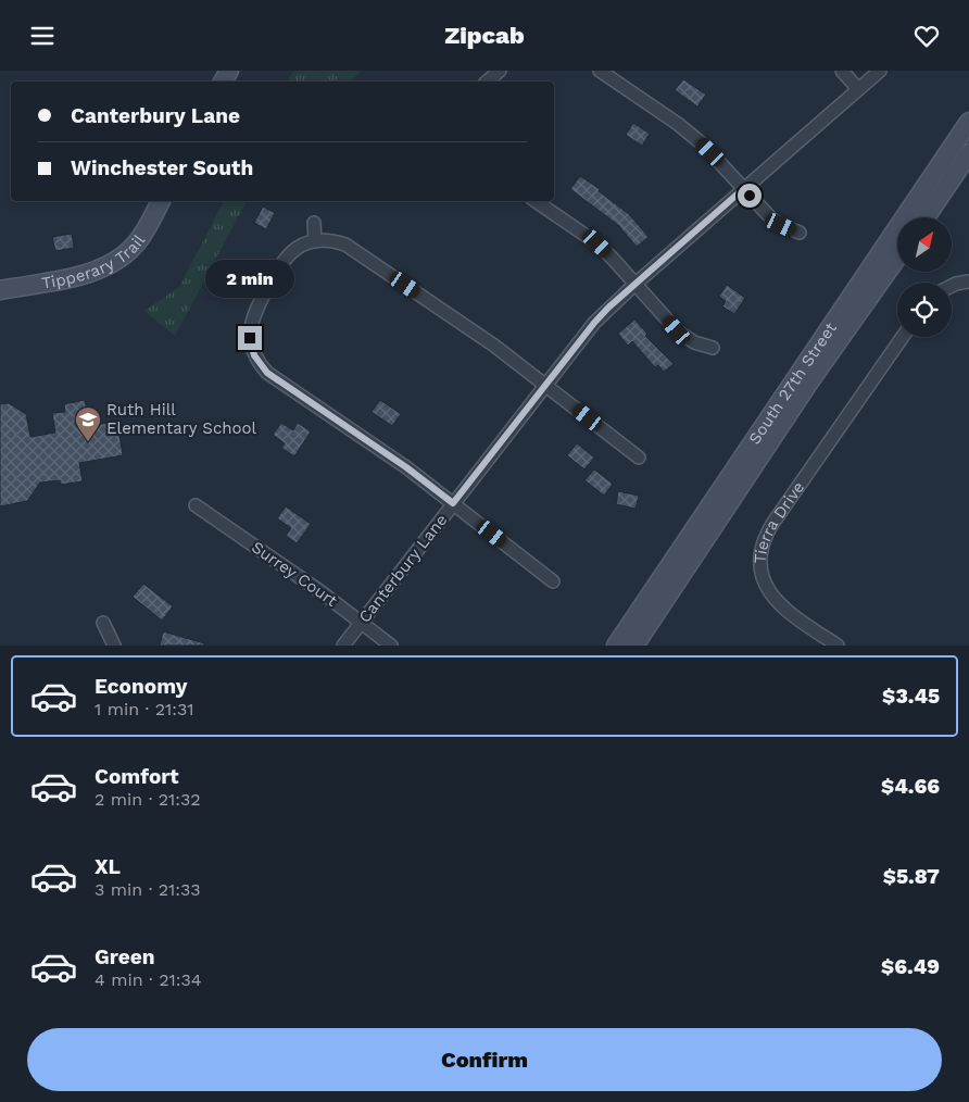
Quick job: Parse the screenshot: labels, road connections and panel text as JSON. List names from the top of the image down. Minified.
{"streets":{"main road":["Tipperary Trail","South 27th Street"],"street":["Tierra Drive","Canterbury Lane","Surrey Court"]},"crossings":[["Canterbury Lane","Surrey Court"]],"places":{"school or university":["Ruth Hill Elementary School"]},"north":"top right","page":{"header":"Zipcab","banner":["Canterbury Lane","Winchester South"],"bubble":"2 min","list":[{"name":"Economy","note":"1 min · 21:31","value":"$3.45"},{"name":"Comfort","note":"2 min · 21:32","value":"$4.66"},{"name":"XL","note":"3 min · 21:33","value":"$5.87"},{"name":"Green","note":"4 min · 21:34","value":"$6.49"}],"buttons":"Confirm"}}
